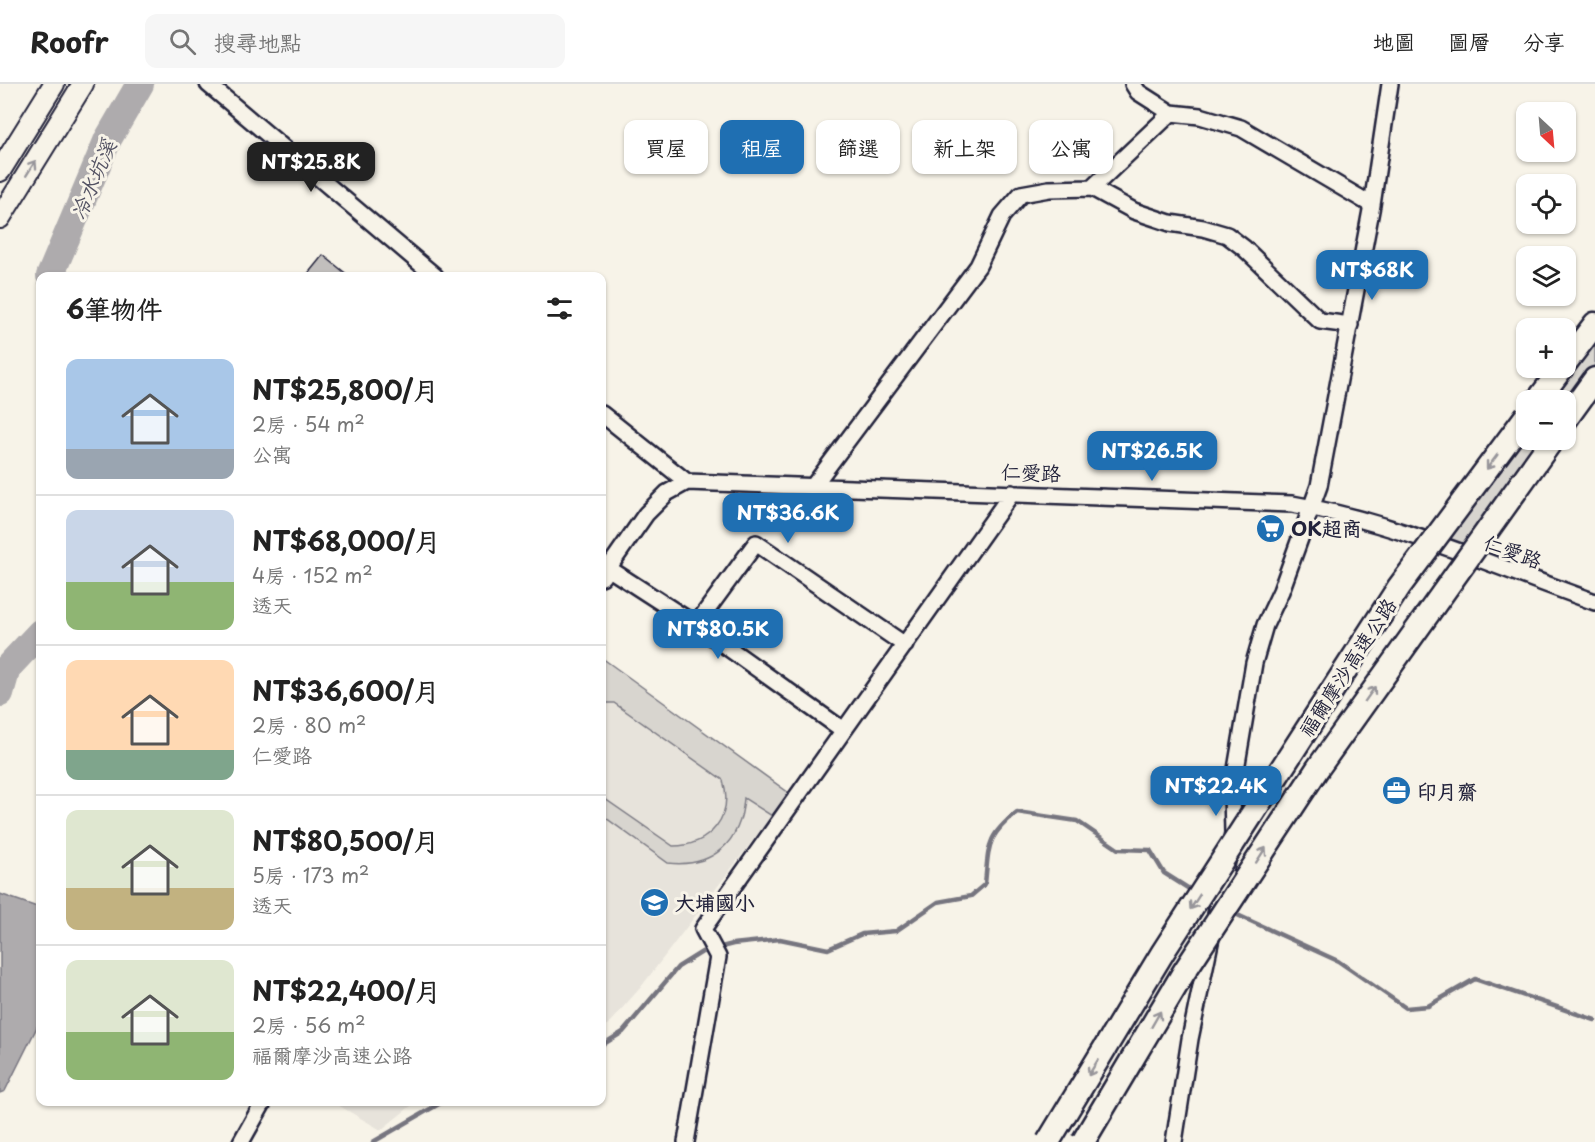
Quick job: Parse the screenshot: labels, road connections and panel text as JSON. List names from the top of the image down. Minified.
{"streets":{"highway":["福爾摩沙高速公路"],"street":["仁愛路"]},"water":["冷水坑溪"],"places":{"supermarket":["OK超商"],"office":["印月齋"],"school or university":["大埔國小"]},"north":"bottom right","page":{"header":"Roofr","search":"搜尋地點","nav":["地圖","圖層","分享"],"map_buttons":["+","−"],"chip":["買屋","租屋","篩選","新上架","公寓"],"price":["NT$25.8K","NT$68K","NT$26.5K","NT$36.6K","NT$80.5K","NT$22.4K"],"heading":"6筆物件","list":[{"name":"NT$25,800/月","note":"2房 · 54 m² · 公寓"},{"name":"NT$68,000/月","note":"4房 · 152 m² · 透天"},{"name":"NT$36,600/月","note":"2房 · 80 m² · 仁愛路"},{"name":"NT$80,500/月","note":"5房 · 173 m² · 透天"},{"name":"NT$22,400/月","note":"2房 · 56 m² · 福爾摩沙高速公路"}]}}
